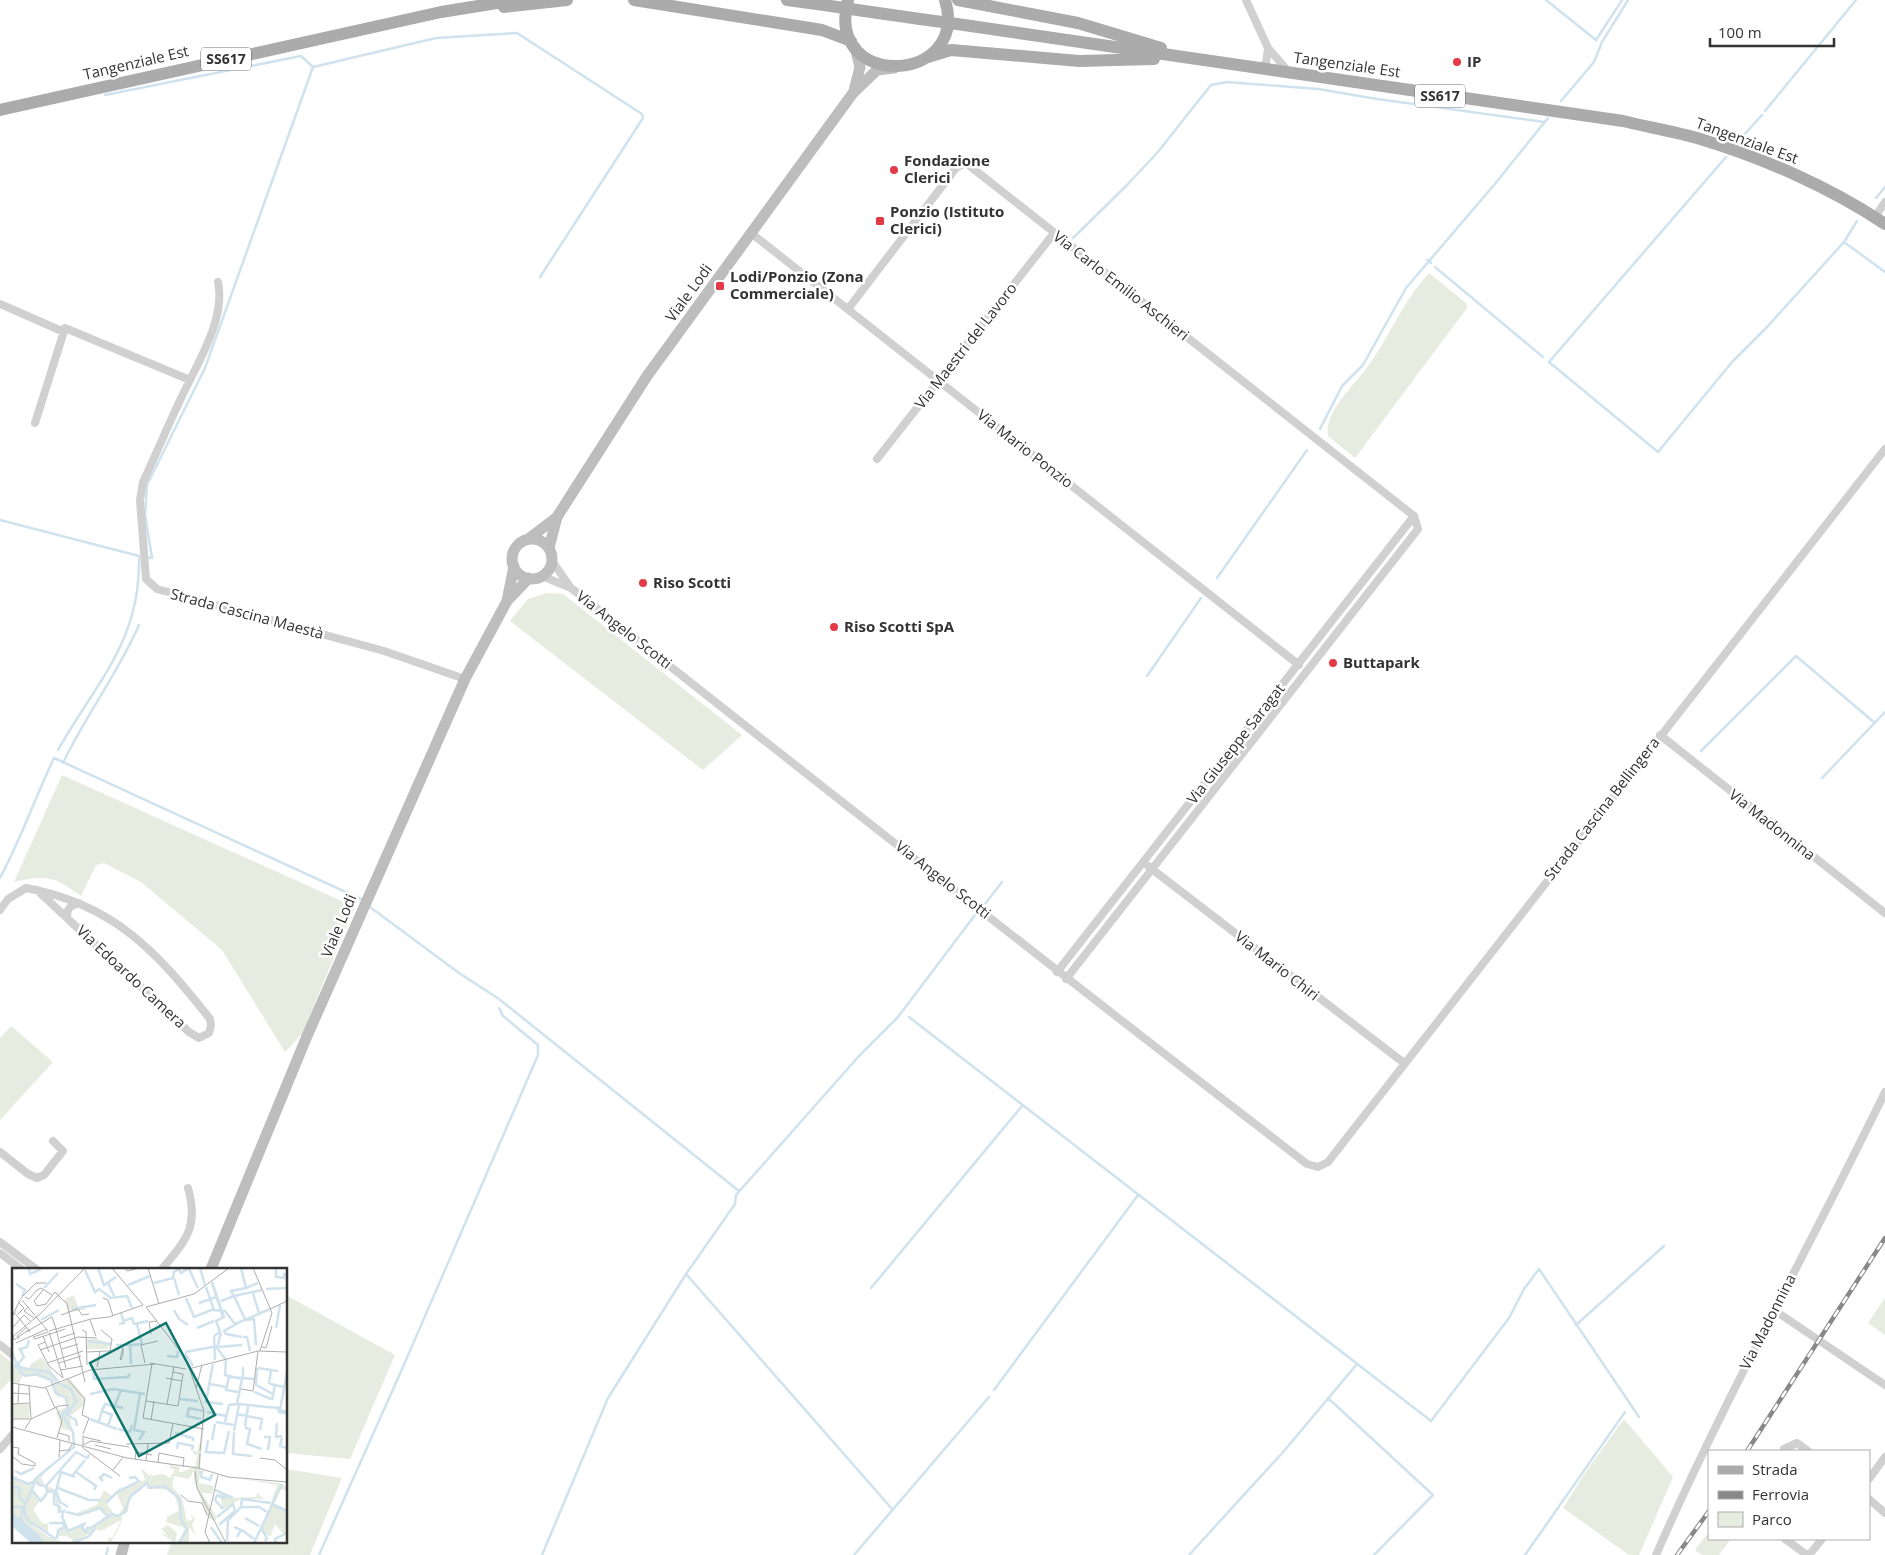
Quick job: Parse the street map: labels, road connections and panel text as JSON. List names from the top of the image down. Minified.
{"streets":{"main road":["SS617","Tangenziale Est"],"street":["Via Carlo Emilio Aschieri","Viale Lodi","Via Maestri del Lavoro","Via Mario Ponzio","Strada Cascina Maestà","Via Angelo Scotti","Via Giuseppe Saragat","Strada Cascina Bellingera","Via Madonnina","Via Mario Chiri","Via Edoardo Camera"]},"crossings":[["Via Carlo Emilio Aschieri","Via Maestri del Lavoro"],["Via Carlo Emilio Aschieri","Via Mario Ponzio"],["Via Carlo Emilio Aschieri","Via Giuseppe Saragat"],["Viale Lodi","Via Mario Ponzio"],["Viale Lodi","Strada Cascina Maestà"],["Viale Lodi","Via Angelo Scotti"],["Via Maestri del Lavoro","Via Mario Ponzio"],["Via Mario Ponzio","Via Giuseppe Saragat"],["Via Angelo Scotti","Via Giuseppe Saragat"],["Via Angelo Scotti","Strada Cascina Bellingera"],["Via Giuseppe Saragat","Via Mario Chiri"],["Strada Cascina Bellingera","Via Madonnina"],["Strada Cascina Bellingera","Via Mario Chiri"]],"places":{"other":["IP","Fondazione Clerici","Riso Scotti","Riso Scotti SpA","Buttapark"],"transit":["Ponzio (Istituto Clerici)","Lodi/Ponzio (Zona Commerciale)"]},"legend":["Strada","Ferrovia","Parco"],"scale_bar":"100 m"}
